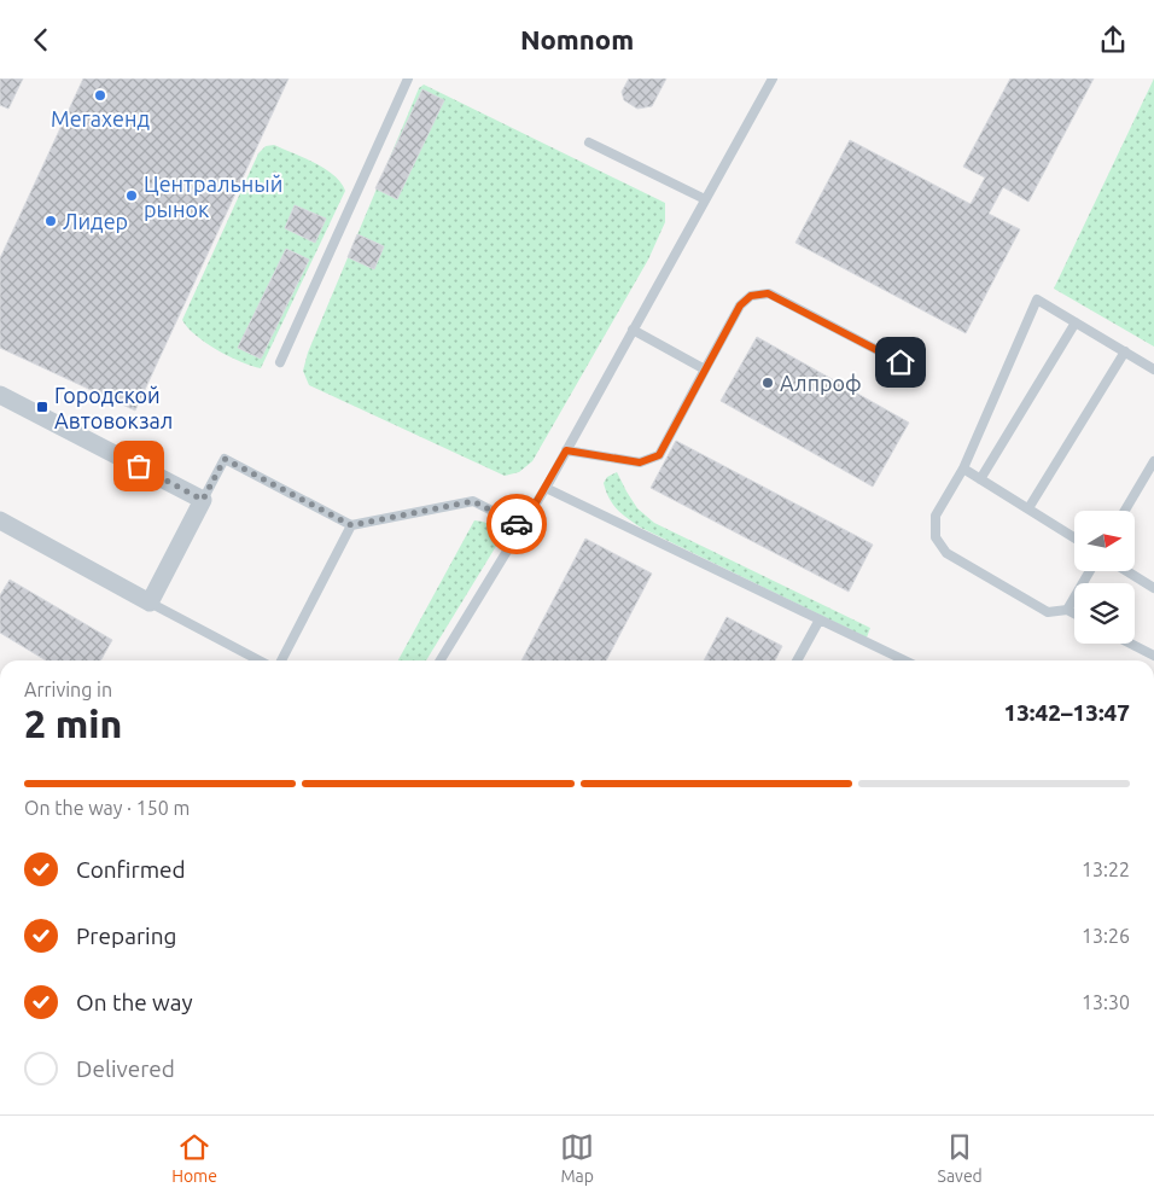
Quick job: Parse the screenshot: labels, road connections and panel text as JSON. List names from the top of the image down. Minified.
{"places":{"other":["Мегахенд","Центральный рынок","Лидер","Алпроф"],"transit":["Городской Автовокзал"]},"north":"right","page":{"header":"Nomnom","heading":["2 min","Arriving in","13:42–13:47"],"bar":"On the way · 150 m","list":[["Confirmed","13:22"],["Preparing","13:26"],["On the way","13:30"],"Delivered"],"tabs":["Home","Map","Saved"]}}
